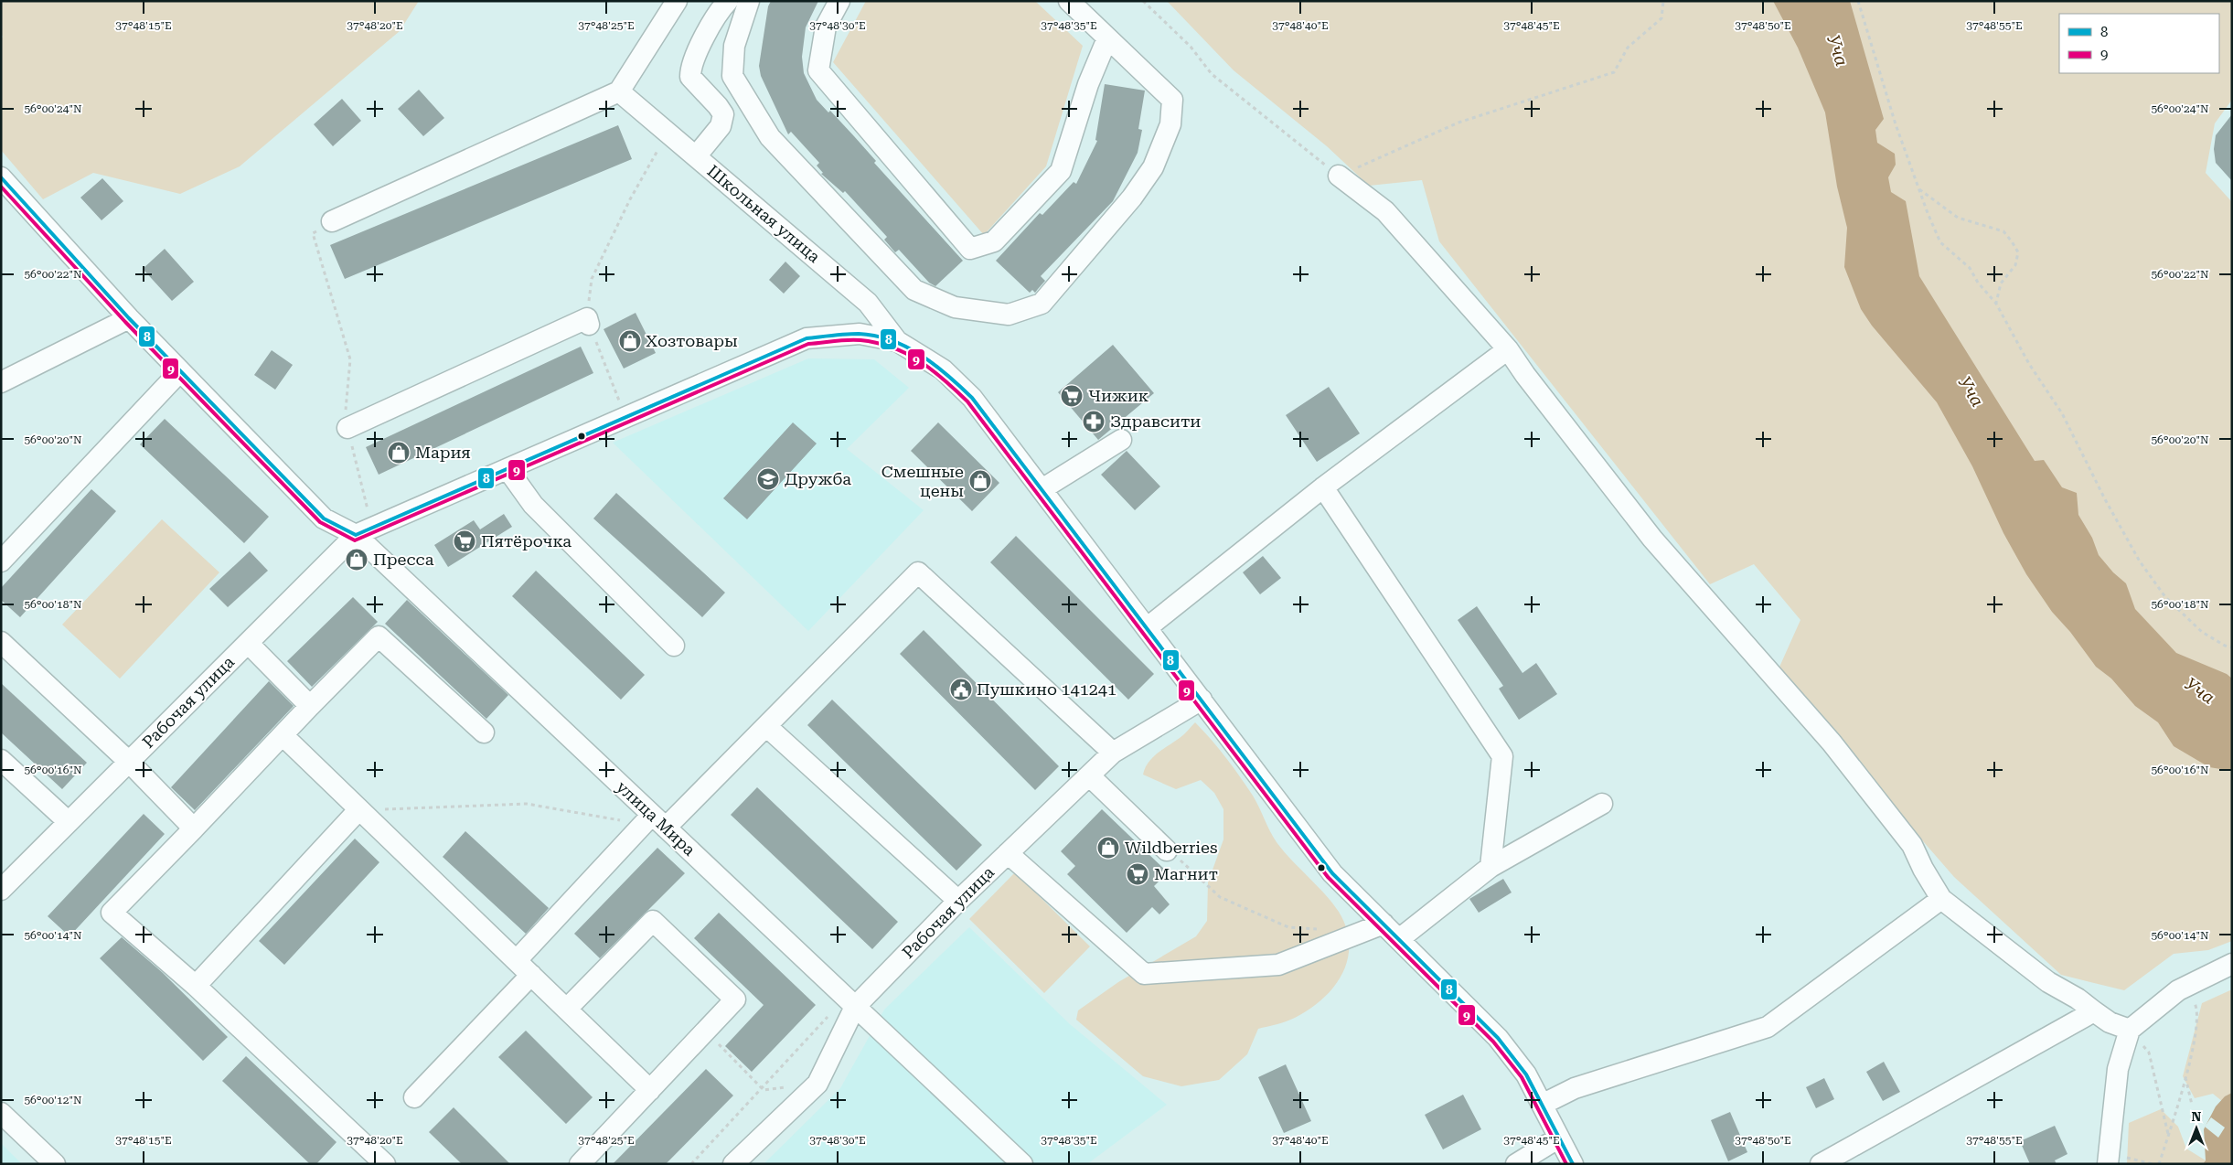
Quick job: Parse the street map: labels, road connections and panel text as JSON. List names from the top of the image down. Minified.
{"streets":{"street":["Школьная улица","Рабочая улица","улица Мира"]},"crossings":[["Школьная улица","Рабочая улица"],["Рабочая улица","улица Мира"]],"water":["Уча"],"places":{"shop":["Хозтовары","Мария","Смешные цены","Пресса","Wildberries"],"supermarket":["Чижик","Пятёрочка","Магнит"],"pharmacy":["Здравсити"],"school or university":["Дружба"],"public building":["Пушкино 141241"]},"lines":["transit line 8","transit line 9"],"legend":["8","9"],"north":"top","coordinates":["37°48'15\"E","37°48'20\"E","37°48'25\"E","37°48'30\"E","37°48'35\"E","37°48'40\"E","37°48'45\"E","37°48'50\"E","37°48'55\"E","56°00'24\"N","56°00'22\"N","56°00'20\"N","56°00'18\"N","56°00'16\"N","56°00'14\"N","56°00'12\"N"]}
